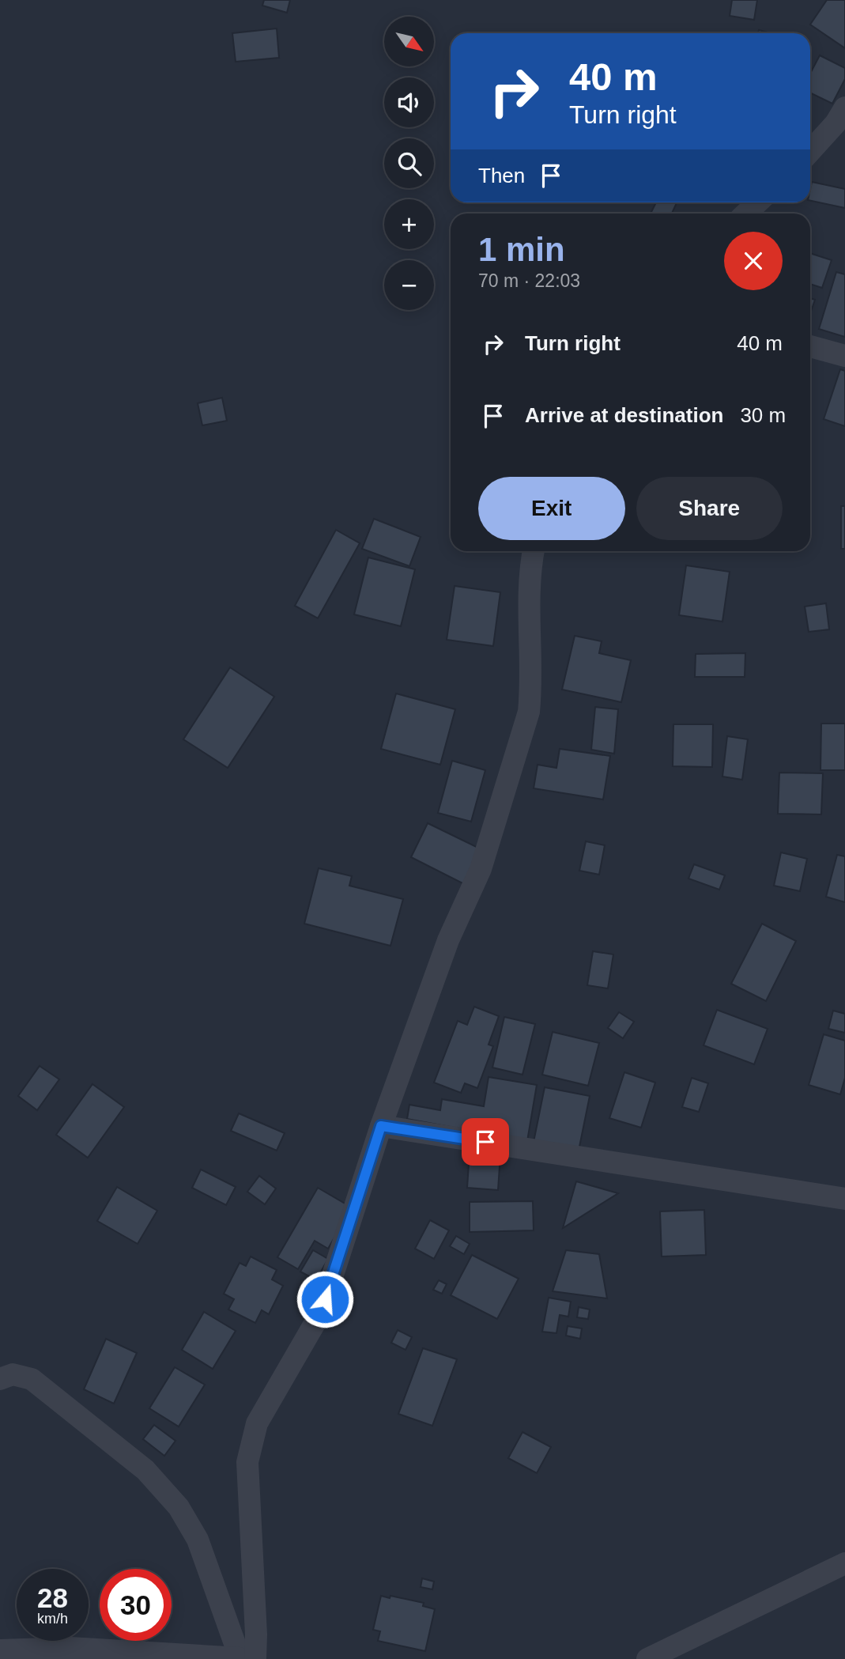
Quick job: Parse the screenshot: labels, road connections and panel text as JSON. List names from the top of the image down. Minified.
{"north":"bottom right","page":{"map_buttons":["+","−"],"turn":["40 m","Turn right"],"then":"Then","heading":["1 min","70 m · 22:03"],"list":[{"name":"Turn right","value":"40 m"},{"name":"Arrive at destination","value":"30 m"}],"buttons":["Exit","Share"],"speed":"28 km/h","limit":"30"}}
